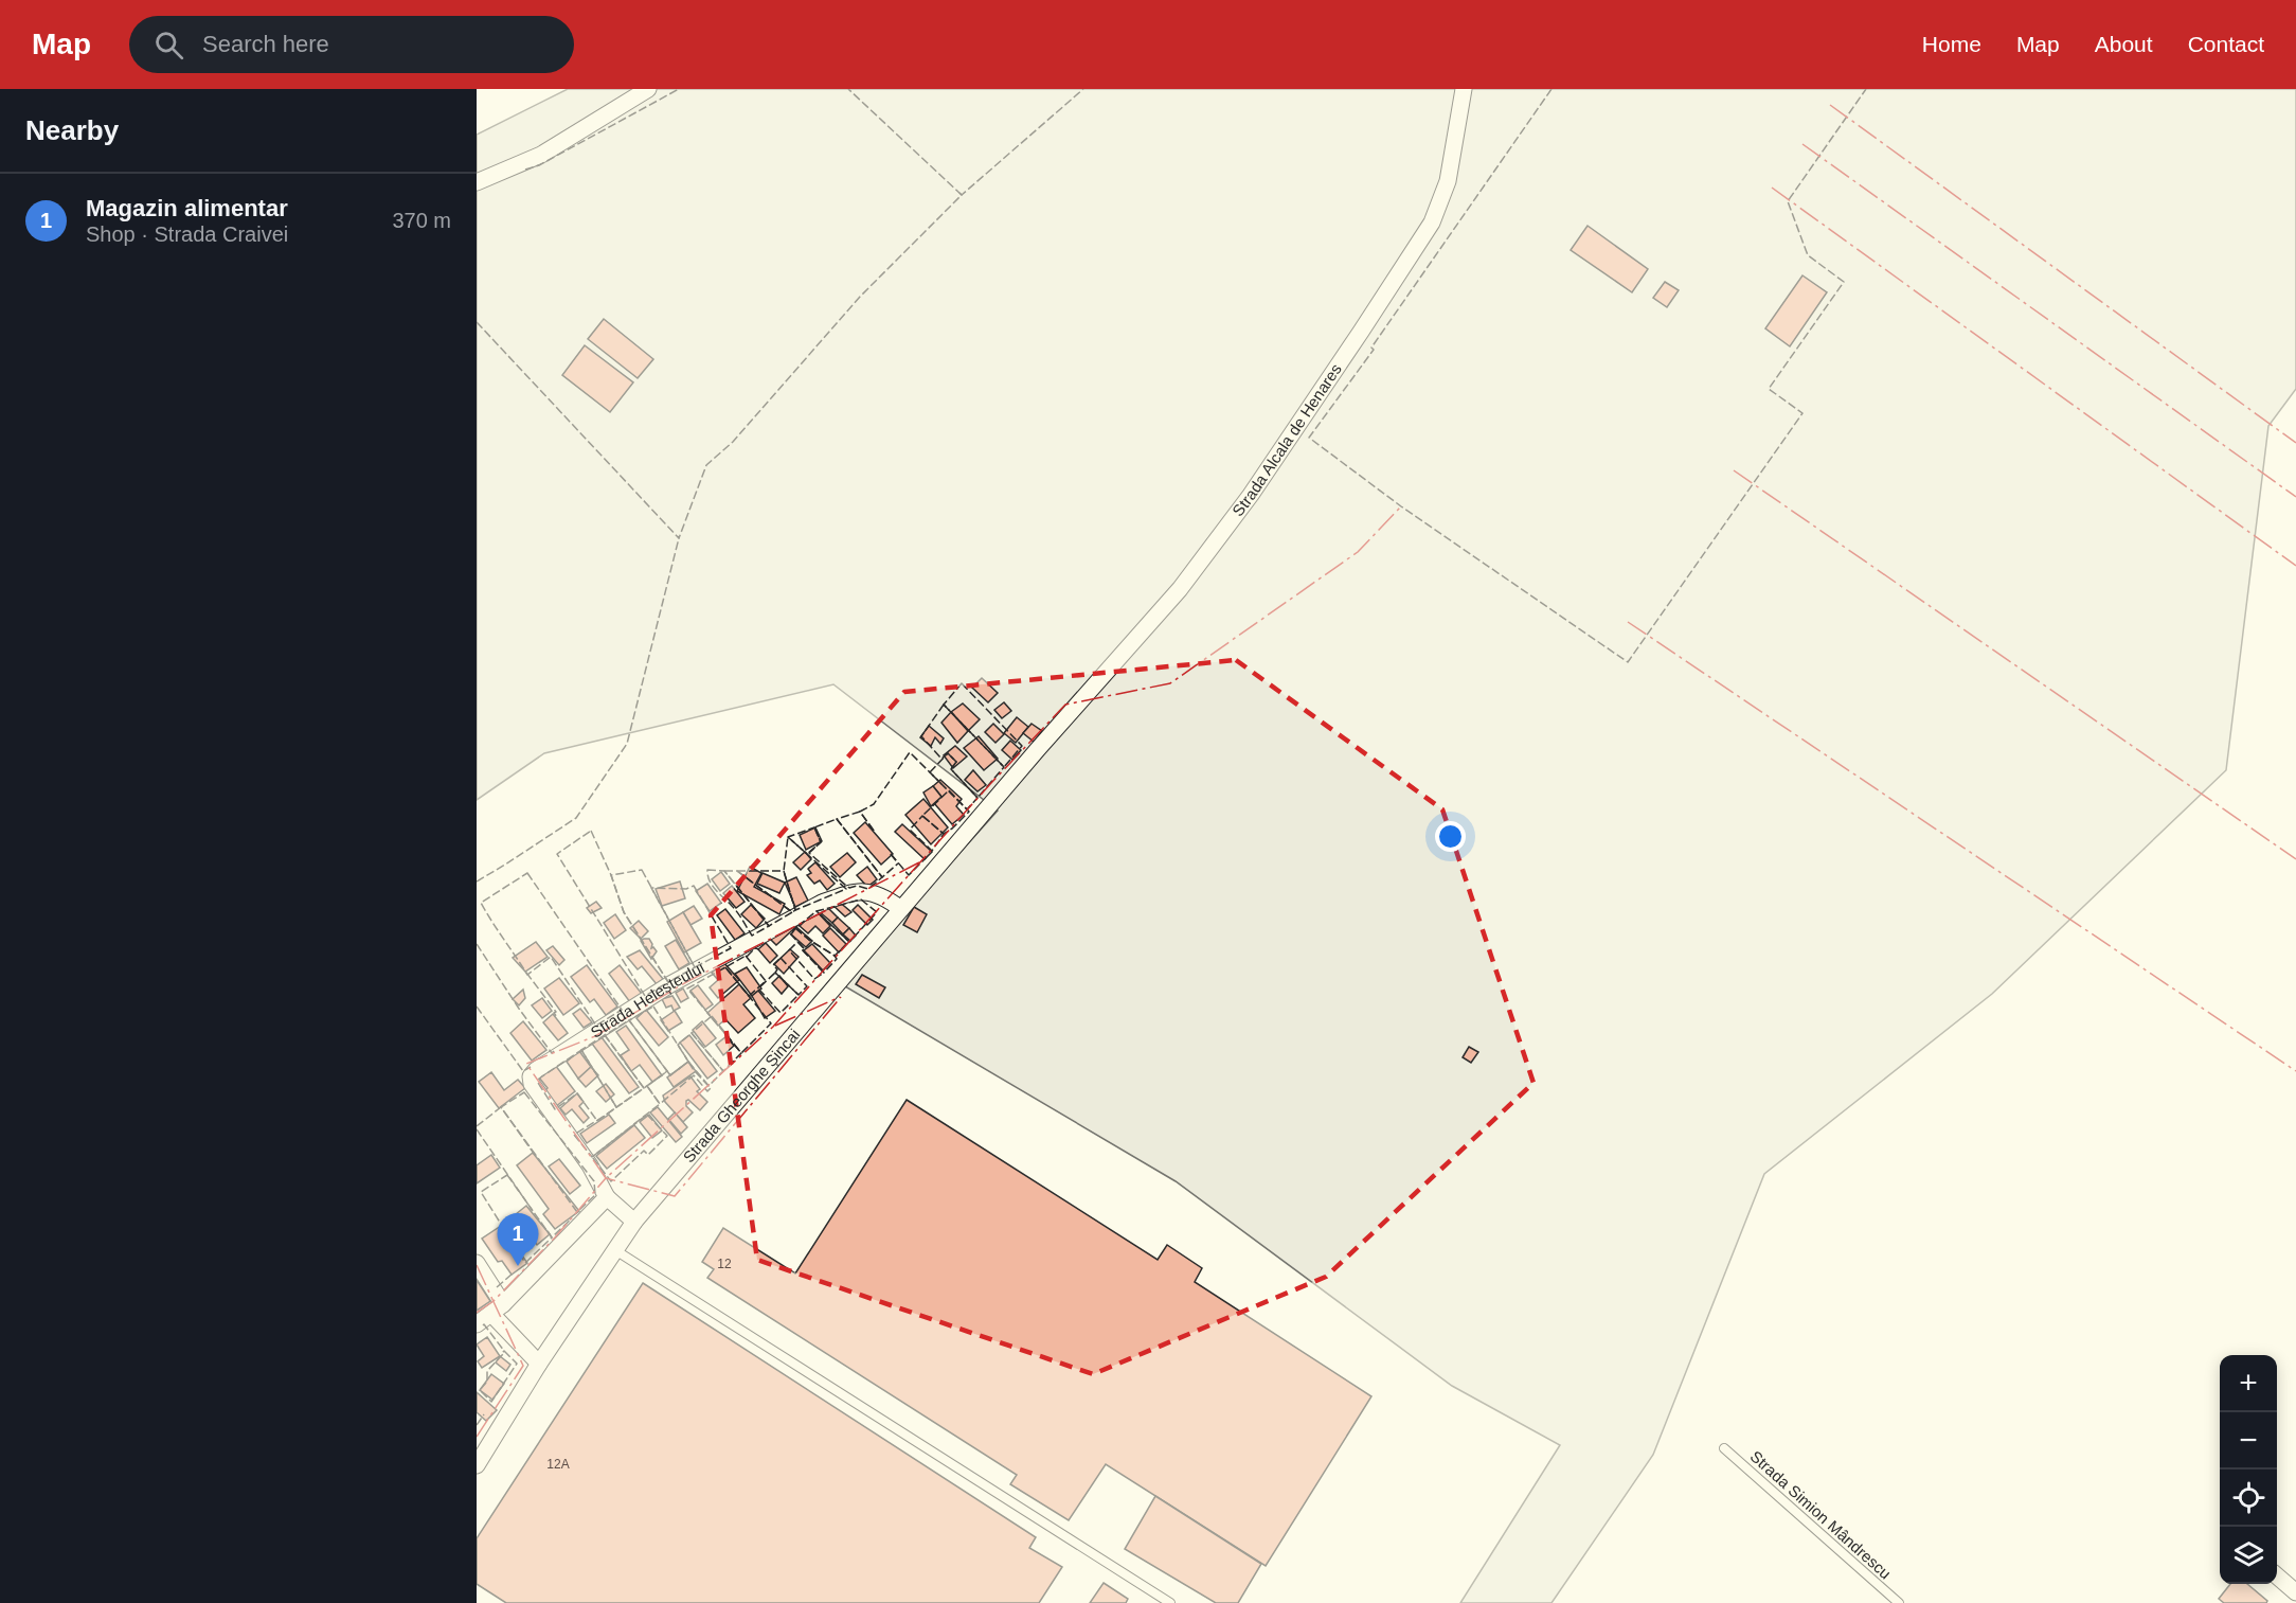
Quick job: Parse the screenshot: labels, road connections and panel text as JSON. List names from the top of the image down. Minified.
{"streets":{"street":["Strada Alcala de Henares","Strada Heleșteului","Strada Gheorghe Șincai"],"lane":["Strada Simion Mândrescu"]},"crossings":[["Strada Alcala de Henares","Strada Gheorghe Șincai"],["Strada Heleșteului","Strada Gheorghe Șincai"]],"house_numbers":["12","12A"],"page":{"header":"Map","search":"Search here","nav":["Home","Map","About","Contact"],"heading":"Nearby","list":[{"mark":"1","name":"Magazin alimentar","note":"Shop · Strada Craivei","value":"370 m"}],"pins":"1","map_buttons":["+","−"]}}
